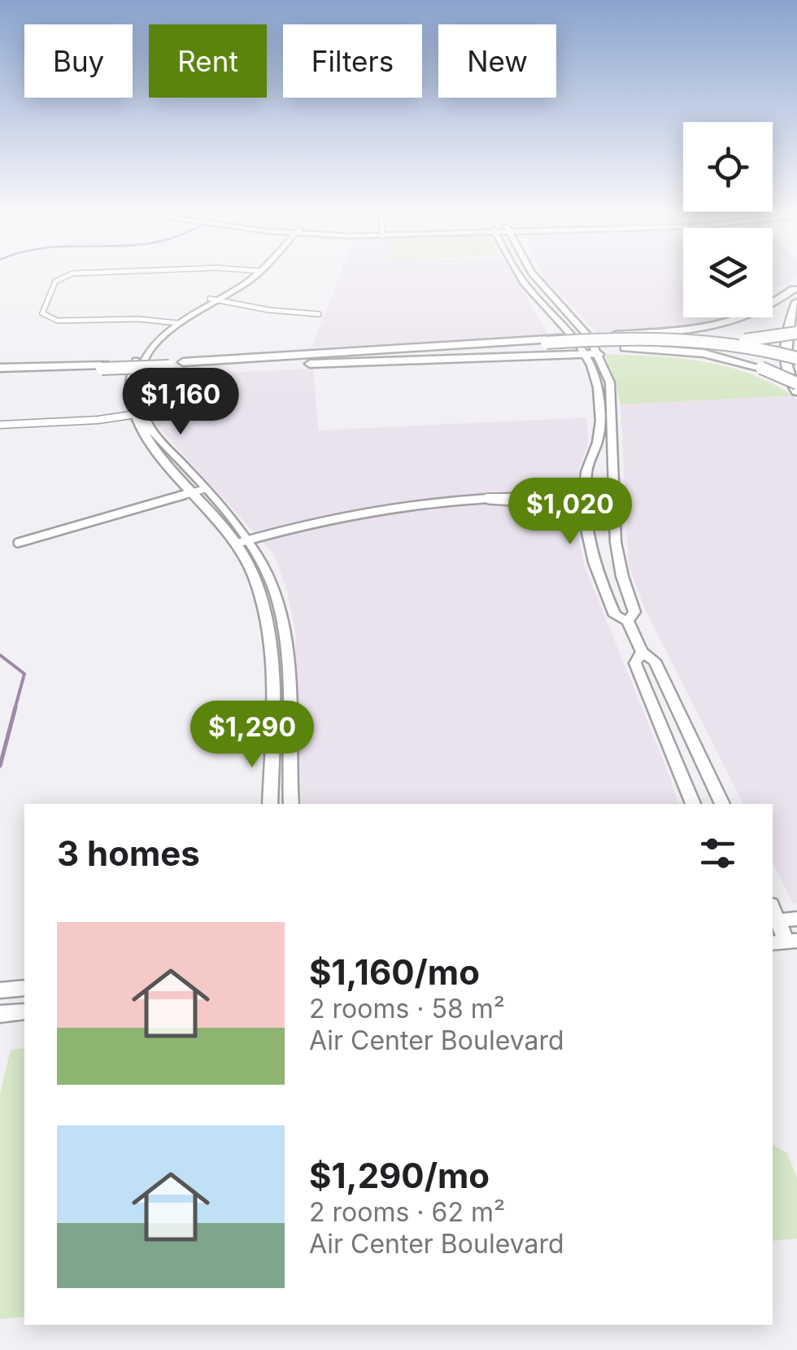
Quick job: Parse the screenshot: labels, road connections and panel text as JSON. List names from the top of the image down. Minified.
{"page":{"chip":["Buy","Rent","Filters","New"],"price":["$1,160","$1,020","$1,290"],"heading":"3 homes","list":[{"name":"$1,160/mo","note":"2 rooms · 58 m² · Air Center Boulevard"},{"name":"$1,290/mo","note":"2 rooms · 62 m² · Air Center Boulevard"}]}}
